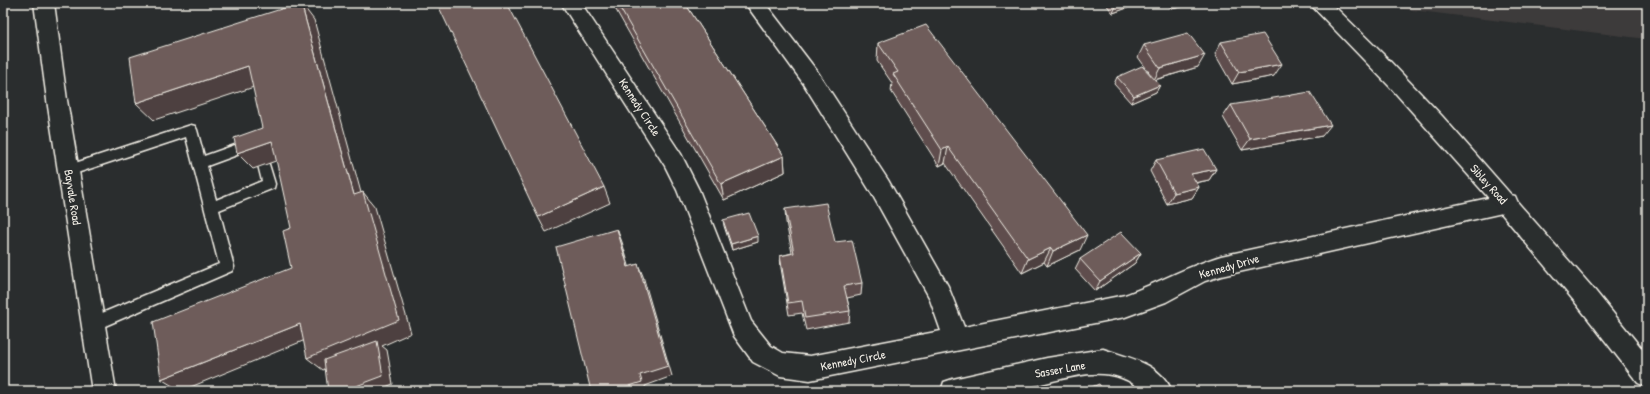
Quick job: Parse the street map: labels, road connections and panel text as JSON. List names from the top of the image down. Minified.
{"streets":{"street":["Kennedy Circle","Sibley Road","Bayvale Road","Kennedy Drive","Sasser Lane"]},"crossings":[["Kennedy Circle","Kennedy Drive"],["Sibley Road","Kennedy Drive"]]}
